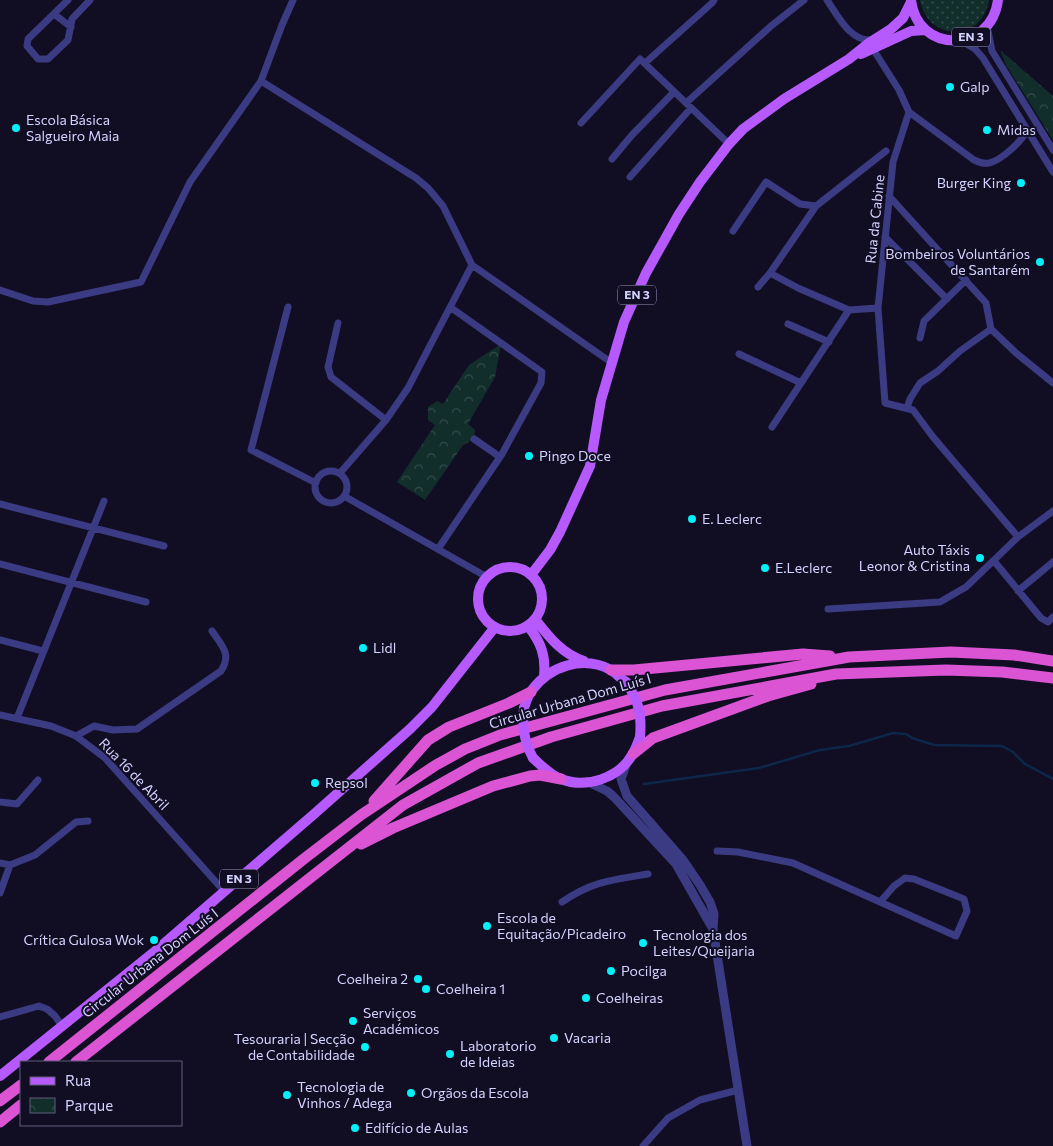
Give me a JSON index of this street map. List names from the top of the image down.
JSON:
{
  "streets": {
    "highway": ["Circular Urbana Dom Luís I"],
    "main road": ["EN 3"],
    "street": ["Rua da Cabine", "Rua 16 de Abril"]
  },
  "crossings": [
    ["EN 3", "Rua 16 de Abril"]
  ],
  "places": [
    "Galp",
    "Escola Básica Salgueiro Maia",
    "Midas",
    "Burger King",
    "Bombeiros Voluntários de Santarém",
    "Pingo Doce",
    "E. Leclerc",
    "Auto Táxis Leonor & Cristina",
    "E.Leclerc",
    "Lidl",
    "Repsol",
    "Escola de Equitação/Picadeiro",
    "Crítica Gulosa Wok",
    "Tecnologia dos Leites/Queijaria",
    "Pocilga",
    "Coelheira 2",
    "Coelheira 1",
    "Coelheiras",
    "Serviços Académicos",
    "Vacaria",
    "Tesouraria | Secção de Contabilidade",
    "Laboratorio de Ideias",
    "Orgãos da Escola",
    "Tecnologia de Vinhos / Adega",
    "Edifício de Aulas"
  ],
  "legend": ["Rua", "Parque"]
}
